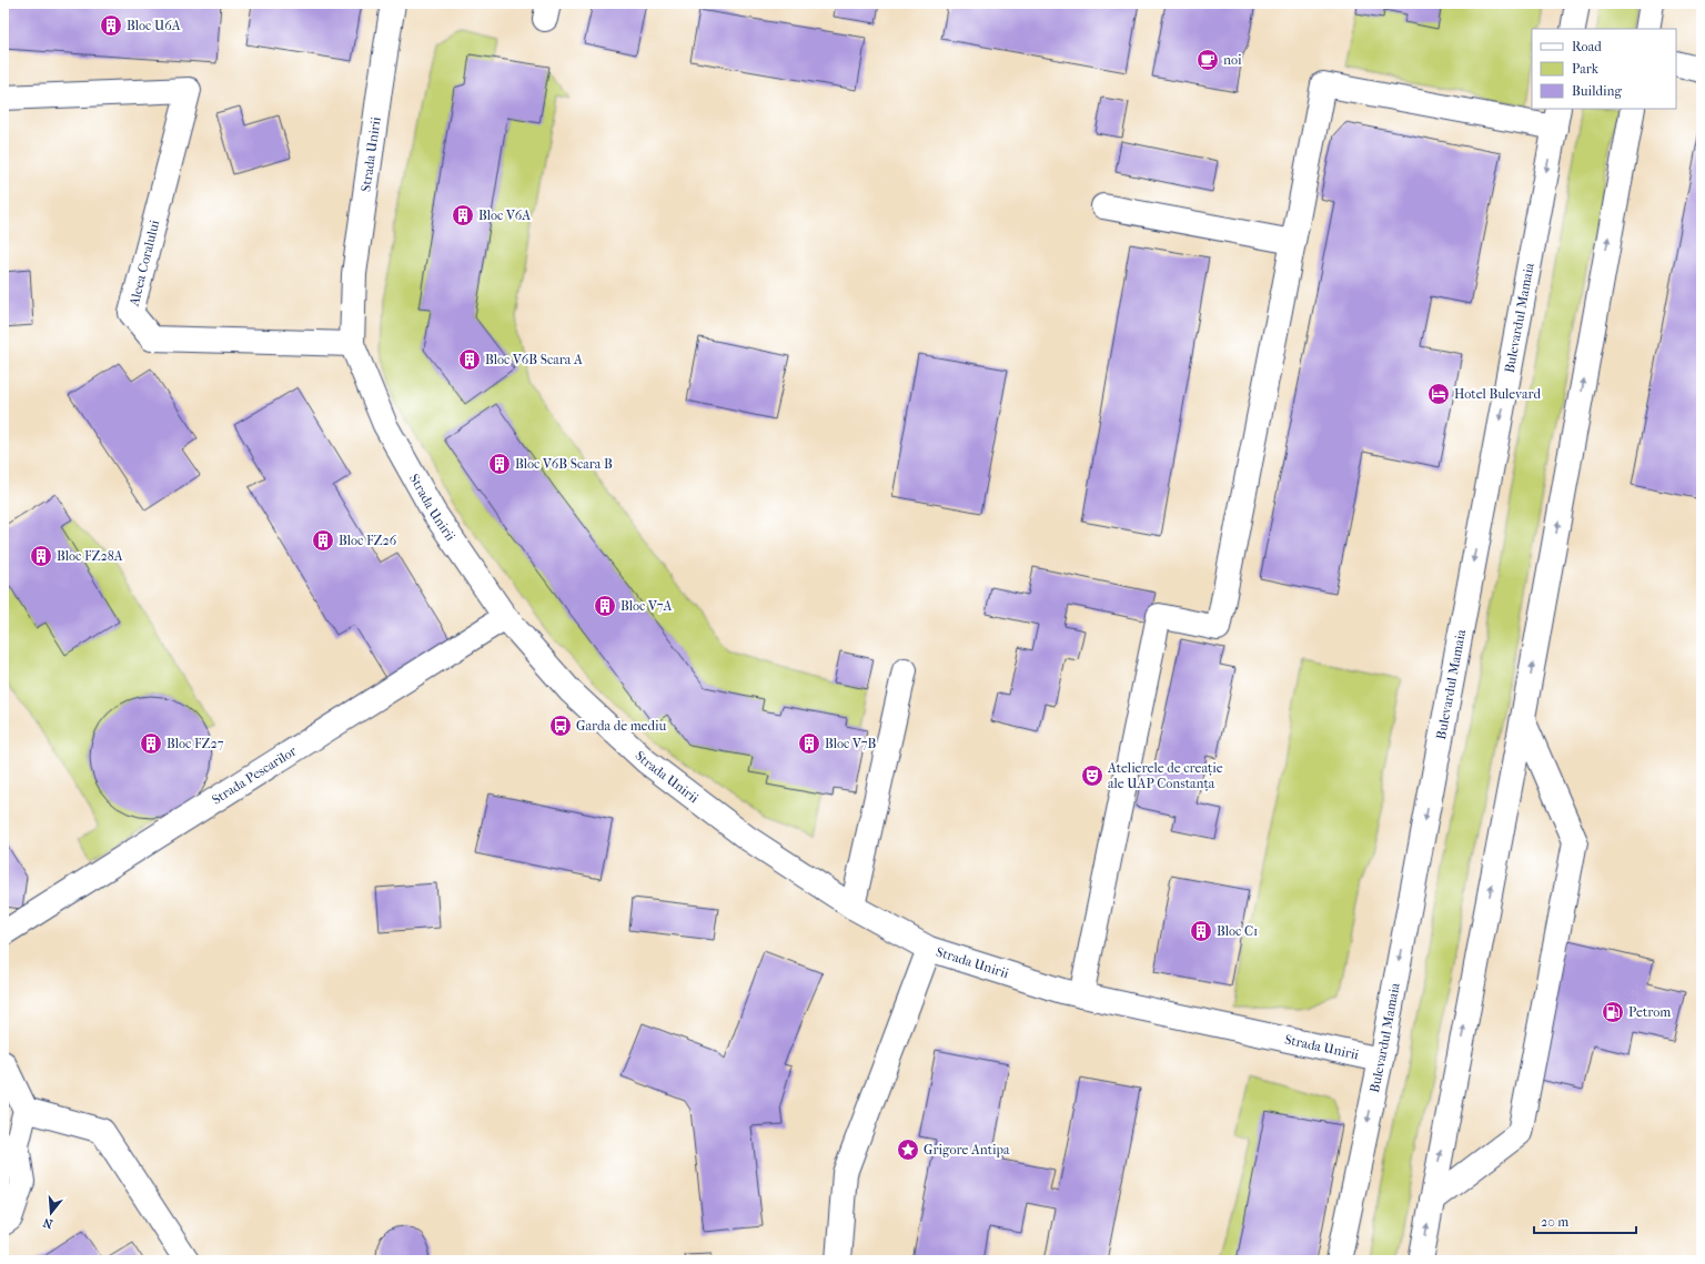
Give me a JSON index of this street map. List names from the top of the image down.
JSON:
{
  "streets": {
    "street": [
      "Strada Unirii",
      "Aleea Coralului",
      "Bulevardul Mamaia",
      "Strada Pescarilor"
    ]
  },
  "crossings": [
    ["Strada Unirii", "Aleea Coralului"],
    ["Strada Unirii", "Bulevardul Mamaia"],
    ["Strada Unirii", "Strada Pescarilor"]
  ],
  "places": {
    "building": [
      "Bloc U6A",
      "Bloc V6A",
      "Bloc V6B Scara A",
      "Bloc V6B Scara B",
      "Bloc FZ26",
      "Bloc FZ28A",
      "Bloc V7A",
      "Bloc FZ27",
      "Bloc V7B",
      "Bloc C1"
    ],
    "cafe": ["noi"],
    "hotel": ["Hotel Bulevard"],
    "bus stop": ["Garda de mediu"],
    "theatre": ["Atelierele de creație ale UAP Constanța"],
    "fuel station": ["Petrom"],
    "place": ["Grigore Antipa"]
  },
  "legend": ["Road", "Park", "Building"],
  "scale_bar": "20 m",
  "north": "bottom"
}
